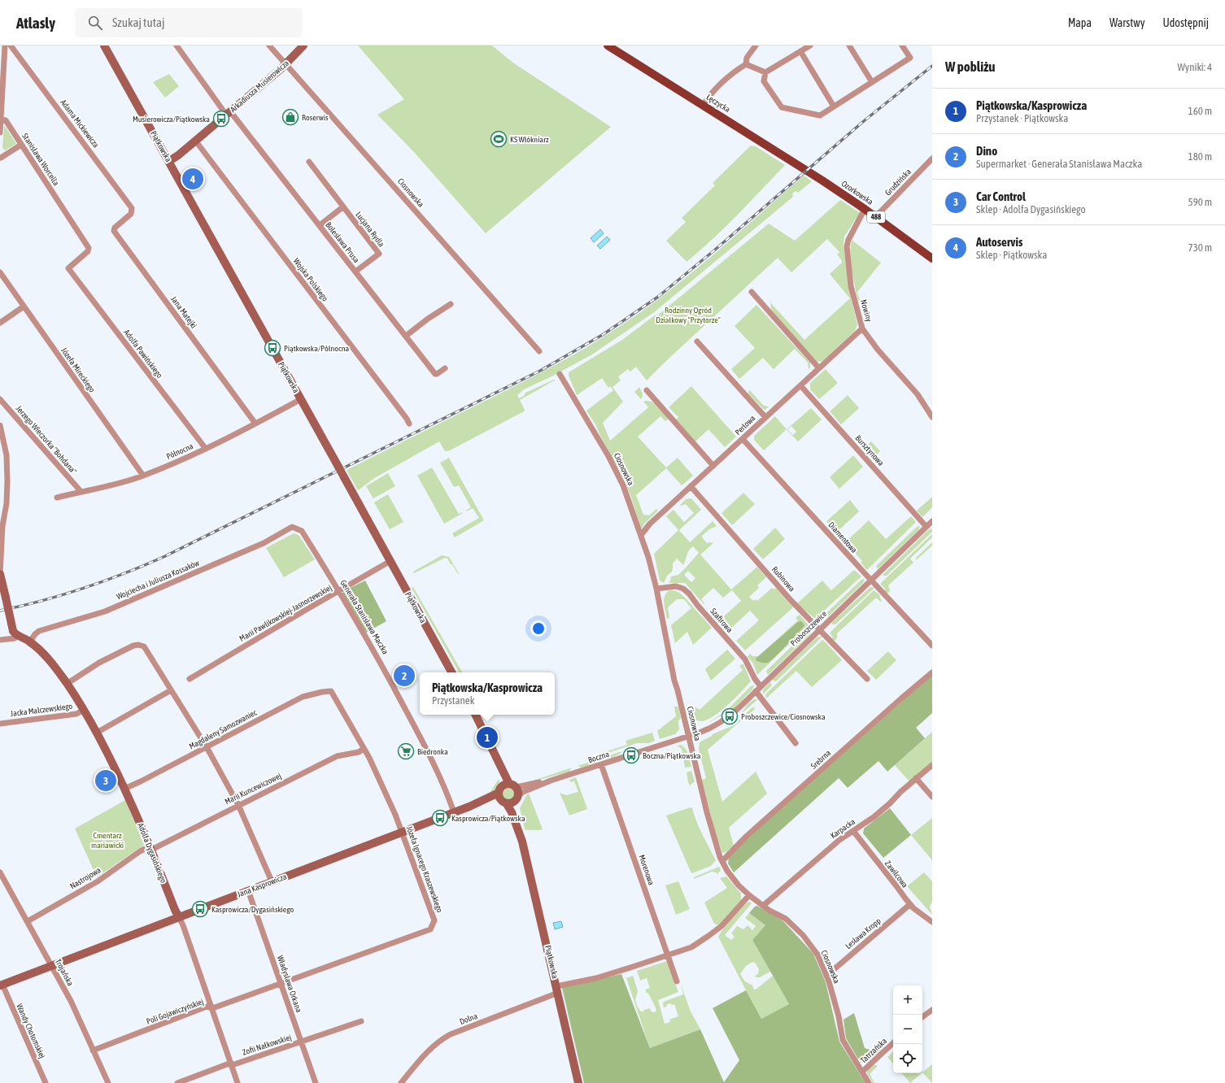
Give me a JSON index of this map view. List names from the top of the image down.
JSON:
{
  "streets": {
    "main road": [
      "Arkadiusza Musierowicza",
      "Łęczycka",
      "Piątkowska",
      "Ozorkowska",
      "488",
      "Adolfa Dygasińskiego",
      "Jana Kasprowicza"
    ],
    "street": [
      "Adama Mickiewicza",
      "Stanisława Worcella",
      "Grudzińska",
      "Ciosnowska",
      "Lucjana Rydla",
      "Bolesława Prusa",
      "Wojska Polskiego",
      "Nowiny",
      "Jana Matejki",
      "Adolfa Pawińskiego",
      "Józefa Mireckiego",
      "Perłowa",
      "Jerzego Wieczorka \"Bohdana\"",
      "Bursztynowa",
      "Północna",
      "Diamentowa",
      "Rubinowa",
      "Wojciecha i Juliusza Kossaków",
      "Marii Pawlikowskiej-Jasnorzewskiej",
      "Generała Stanisława Maczka",
      "Szafirowa",
      "Proboszczewice",
      "Jacka Malczewskiego",
      "Magdaleny Samozwaniec",
      "Boczna",
      "Srebrna",
      "Marii Kuncewiczowej",
      "Karpacka",
      "Józefa Ignacego Kraszewskiego",
      "Morenowa",
      "Zawilcowa",
      "Nastrojowa",
      "Lesława Kropp",
      "Trojańska",
      "Władysława Orkana",
      "Poli Gojawiczyńskiej",
      "Dolna",
      "Wandy Chotomskiej",
      "Zofii Nałkowskiej",
      "Tatrzańska"
    ]
  },
  "crossings": [
    ["Arkadiusza Musierowicza", "Piątkowska"],
    ["Arkadiusza Musierowicza", "Ciosnowska"],
    ["Arkadiusza Musierowicza", "Bolesława Prusa"],
    ["Łęczycka", "Ozorkowska"],
    ["Adama Mickiewicza", "Jana Matejki"],
    ["Piątkowska", "Północna"],
    ["Piątkowska", "Marii Pawlikowskiej-Jasnorzewskiej"],
    ["Piątkowska", "Boczna"],
    ["Piątkowska", "Jana Kasprowicza"],
    ["Piątkowska", "Dolna"],
    ["Stanisława Worcella", "Adolfa Pawińskiego"],
    ["Grudzińska", "Ozorkowska"],
    ["Ciosnowska", "Perłowa"],
    ["Ciosnowska", "Szafirowa"],
    ["Ciosnowska", "Proboszczewice"],
    ["Ciosnowska", "Boczna"],
    ["Ciosnowska", "Srebrna"],
    ["Ciosnowska", "Karpacka"],
    ["Ciosnowska", "Lesława Kropp"],
    ["Ciosnowska", "Dolna"],
    ["Ciosnowska", "Tatrzańska"],
    ["Ozorkowska", "Nowiny"],
    ["Lucjana Rydla", "Bolesława Prusa"],
    ["Nowiny", "Perłowa"],
    ["Jana Matejki", "Północna"],
    ["Adolfa Pawińskiego", "Północna"],
    ["Józefa Mireckiego", "Północna"],
    ["Perłowa", "Bursztynowa"],
    ["Perłowa", "Diamentowa"],
    ["Perłowa", "Rubinowa"],
    ["Jerzego Wieczorka \"Bohdana\"", "Północna"],
    ["Bursztynowa", "Proboszczewice"],
    ["Diamentowa", "Proboszczewice"],
    ["Rubinowa", "Proboszczewice"],
    ["Wojciecha i Juliusza Kossaków", "Generała Stanisława Maczka"],
    ["Wojciecha i Juliusza Kossaków", "Adolfa Dygasińskiego"],
    ["Marii Pawlikowskiej-Jasnorzewskiej", "Generała Stanisława Maczka"],
    ["Generała Stanisława Maczka", "Jana Kasprowicza"],
    ["Szafirowa", "Proboszczewice"],
    ["Proboszczewice", "Boczna"],
    ["Jacka Malczewskiego", "Adolfa Dygasińskiego"],
    ["Magdaleny Samozwaniec", "Adolfa Dygasińskiego"],
    ["Magdaleny Samozwaniec", "Józefa Ignacego Kraszewskiego"],
    ["Boczna", "Morenowa"],
    ["Marii Kuncewiczowej", "Adolfa Dygasińskiego"],
    ["Marii Kuncewiczowej", "Józefa Ignacego Kraszewskiego"],
    ["Marii Kuncewiczowej", "Nastrojowa"],
    ["Karpacka", "Zawilcowa"],
    ["Adolfa Dygasińskiego", "Nastrojowa"],
    ["Adolfa Dygasińskiego", "Jana Kasprowicza"],
    ["Adolfa Dygasińskiego", "Poli Gojawiczyńskiej"],
    ["Adolfa Dygasińskiego", "Zofii Nałkowskiej"],
    ["Józefa Ignacego Kraszewskiego", "Jana Kasprowicza"],
    ["Józefa Ignacego Kraszewskiego", "Władysława Orkana"],
    ["Józefa Ignacego Kraszewskiego", "Poli Gojawiczyńskiej"],
    ["Morenowa", "Dolna"],
    ["Zawilcowa", "Lesława Kropp"],
    ["Nastrojowa", "Trojańska"],
    ["Jana Kasprowicza", "Trojańska"],
    ["Jana Kasprowicza", "Władysława Orkana"],
    ["Jana Kasprowicza", "Wandy Chotomskiej"],
    ["Trojańska", "Poli Gojawiczyńskiej"],
    ["Władysława Orkana", "Poli Gojawiczyńskiej"],
    ["Władysława Orkana", "Zofii Nałkowskiej"]
  ],
  "parks": ["Rodzinny Ogród Działkowy \"Przytorze\"", "Cmentarz mariawicki"],
  "places": {
    "shop": ["Roserwis"],
    "bus stop": [
      "Musierowicza/Piątkowska",
      "Piątkowska/Północna",
      "Proboszczewice/Ciosnowska",
      "Boczna/Piątkowska",
      "Kasprowicza/Piątkowska",
      "Kasprowicza/Dygasińskiego"
    ],
    "sports": ["KS Włókniarz"],
    "supermarket": ["Biedronka"]
  },
  "page": {
    "header": "Atlasly",
    "search": "Szukaj tutaj",
    "nav": ["Mapa", "Warstwy", "Udostępnij"],
    "heading": ["W pobliżu", "Wyniki: 4"],
    "list": [
      {
        "mark": "1",
        "name": "Piątkowska/Kasprowicza",
        "note": "Przystanek · Piątkowska",
        "value": "160 m"
      },
      {
        "mark": "2",
        "name": "Dino",
        "note": "Supermarket · Generała Stanisława Maczka",
        "value": "180 m"
      },
      {
        "mark": "3",
        "name": "Car Control",
        "note": "Sklep · Adolfa Dygasińskiego",
        "value": "590 m"
      },
      {
        "mark": "4",
        "name": "Autoservis",
        "note": "Sklep · Piątkowska",
        "value": "730 m"
      }
    ],
    "pins": [
      "4",
      "2",
      "1",
      "3"
    ],
    "popup": ["Piątkowska/Kasprowicza", "Przystanek"],
    "map_buttons": ["+", "−"]
  }
}
